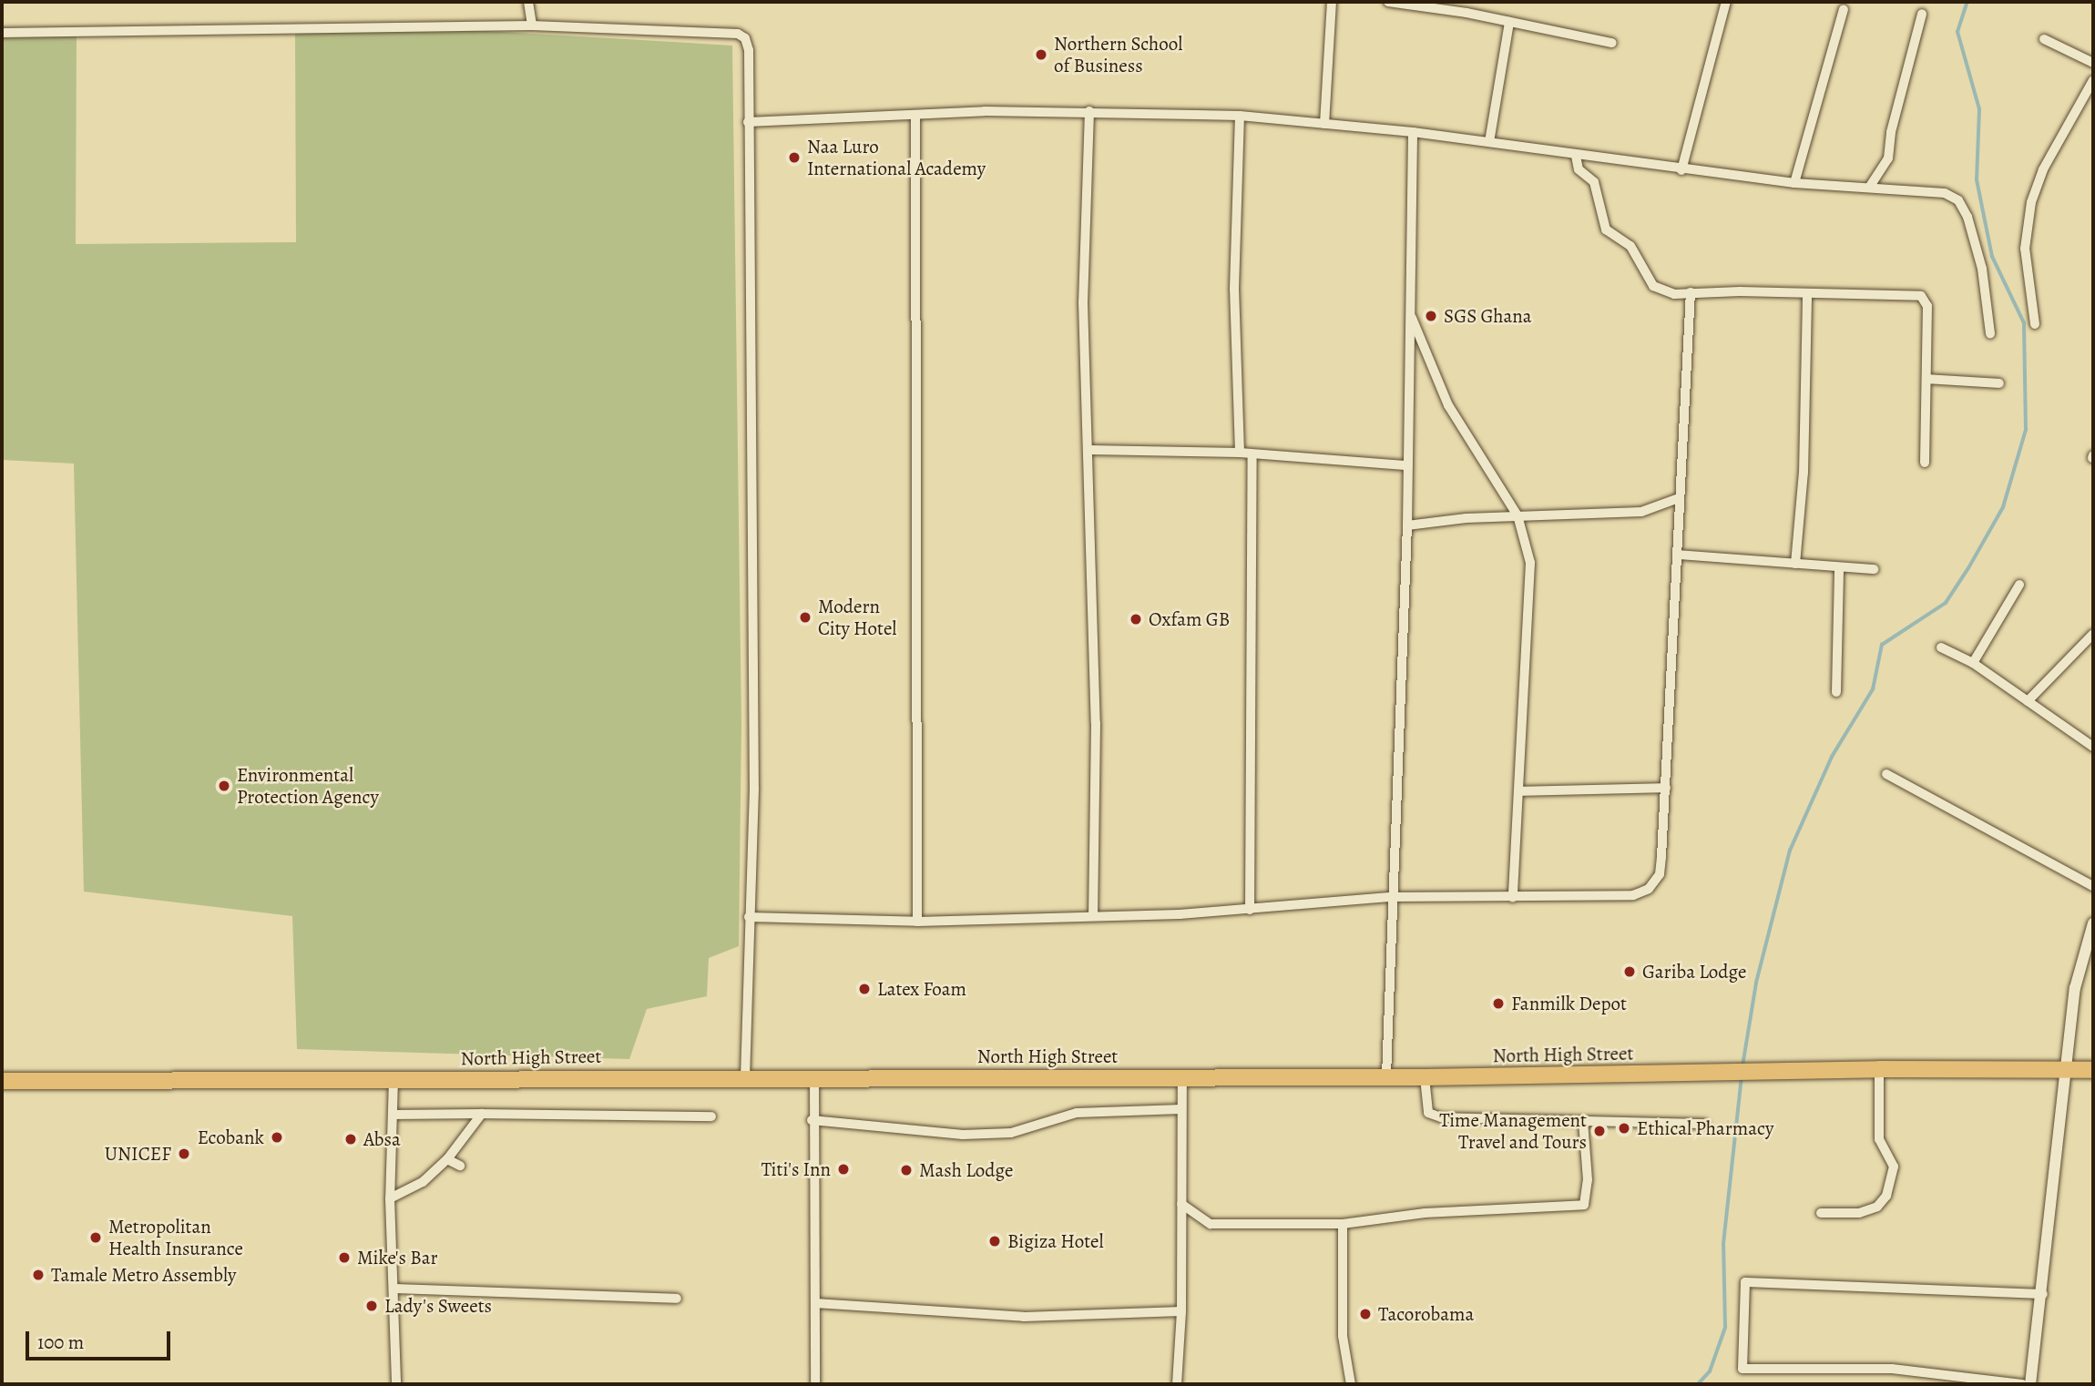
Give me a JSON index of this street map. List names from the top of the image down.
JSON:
{
  "streets": {
    "highway": ["North High Street"]
  },
  "places": [
    "Northern School of Business",
    "Naa Luro International Academy",
    "SGS Ghana",
    "Modern City Hotel",
    "Oxfam GB",
    "Environmental Protection Agency",
    "Gariba Lodge",
    "Latex Foam",
    "Fanmilk Depot",
    "Ethical Pharmacy",
    "Time Management Travel and Tours",
    "Ecobank",
    "Absa",
    "UNICEF",
    "Titi's Inn",
    "Mash Lodge",
    "Metropolitan Health Insurance",
    "Bigiza Hotel",
    "Mike's Bar",
    "Tamale Metro Assembly",
    "Lady's Sweets",
    "Tacorobama"
  ],
  "scale_bar": "100 m"
}
